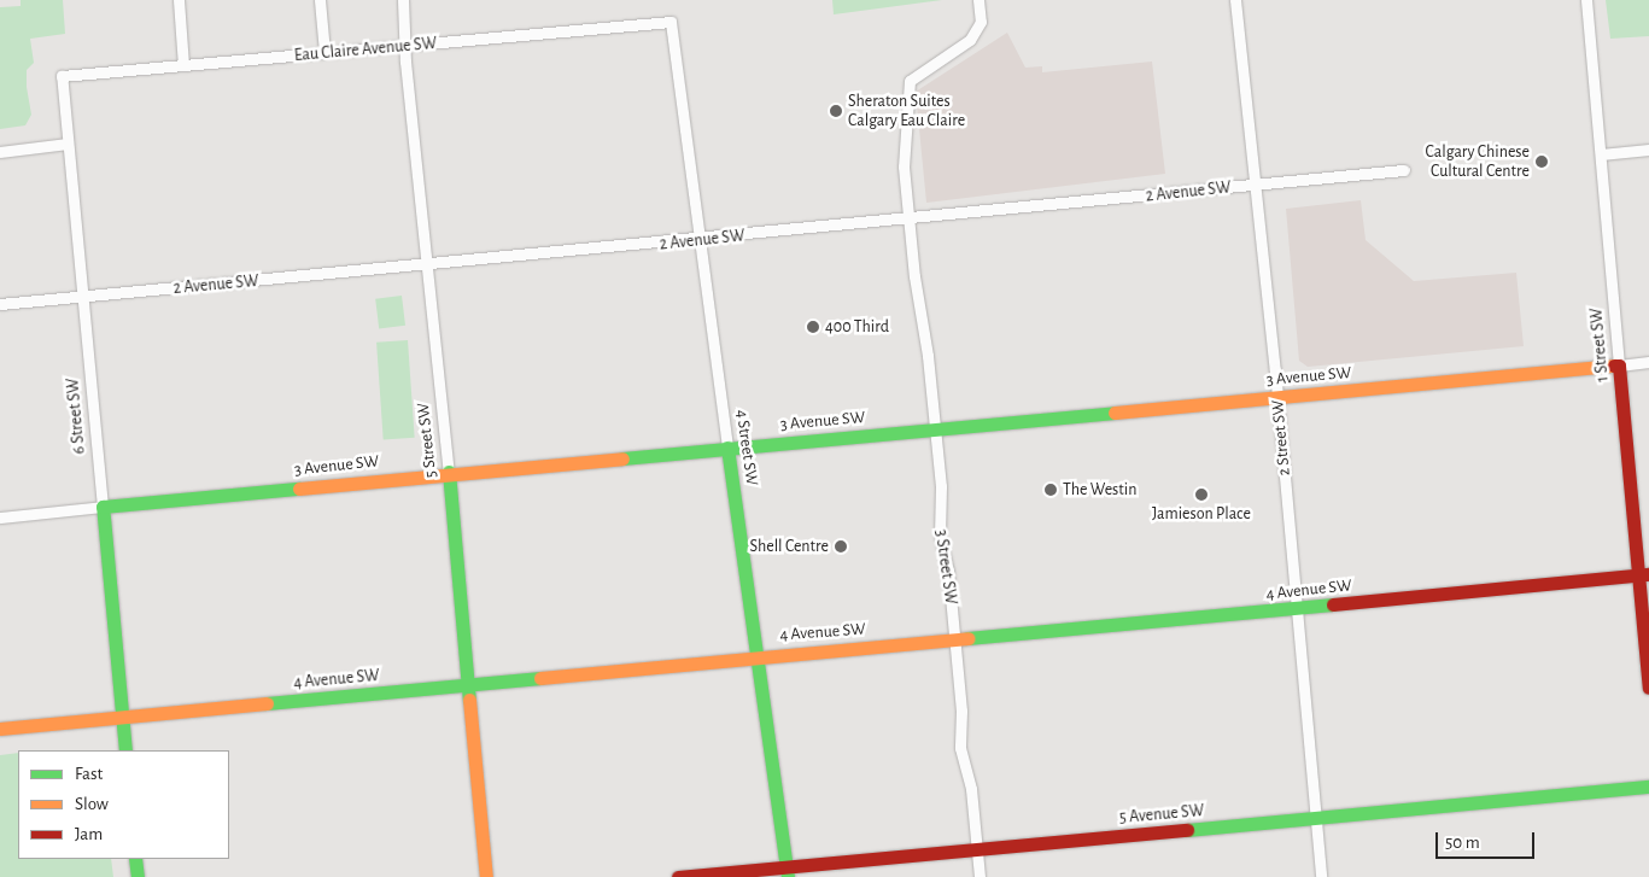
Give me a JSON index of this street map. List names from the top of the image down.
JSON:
{
  "streets": {
    "main road": [
      "1 Street SW",
      "3 Avenue SW",
      "6 Street SW",
      "5 Street SW",
      "4 Street SW",
      "4 Avenue SW",
      "5 Avenue SW"
    ],
    "street": [
      "Eau Claire Avenue SW",
      "2 Avenue SW",
      "2 Street SW",
      "3 Street SW"
    ]
  },
  "crossings": [
    ["Eau Claire Avenue SW", "6 Street SW"],
    ["Eau Claire Avenue SW", "5 Street SW"],
    ["Eau Claire Avenue SW", "4 Street SW"],
    ["2 Avenue SW", "6 Street SW"],
    ["2 Avenue SW", "2 Street SW"],
    ["2 Avenue SW", "5 Street SW"],
    ["2 Avenue SW", "4 Street SW"],
    ["2 Avenue SW", "3 Street SW"],
    ["1 Street SW", "3 Avenue SW"],
    ["1 Street SW", "4 Avenue SW"],
    ["3 Avenue SW", "6 Street SW"],
    ["3 Avenue SW", "2 Street SW"],
    ["3 Avenue SW", "5 Street SW"],
    ["3 Avenue SW", "4 Street SW"],
    ["3 Avenue SW", "3 Street SW"],
    ["6 Street SW", "4 Avenue SW"],
    ["2 Street SW", "4 Avenue SW"],
    ["2 Street SW", "5 Avenue SW"],
    ["5 Street SW", "4 Avenue SW"],
    ["4 Street SW", "4 Avenue SW"],
    ["4 Street SW", "5 Avenue SW"],
    ["3 Street SW", "4 Avenue SW"],
    ["3 Street SW", "5 Avenue SW"]
  ],
  "places": [
    "Sheraton Suites Calgary Eau Claire",
    "Calgary Chinese Cultural Centre",
    "400 Third",
    "The Westin",
    "Jamieson Place",
    "Shell Centre"
  ],
  "legend": ["Fast", "Slow", "Jam"],
  "scale_bar": "50 m"
}
